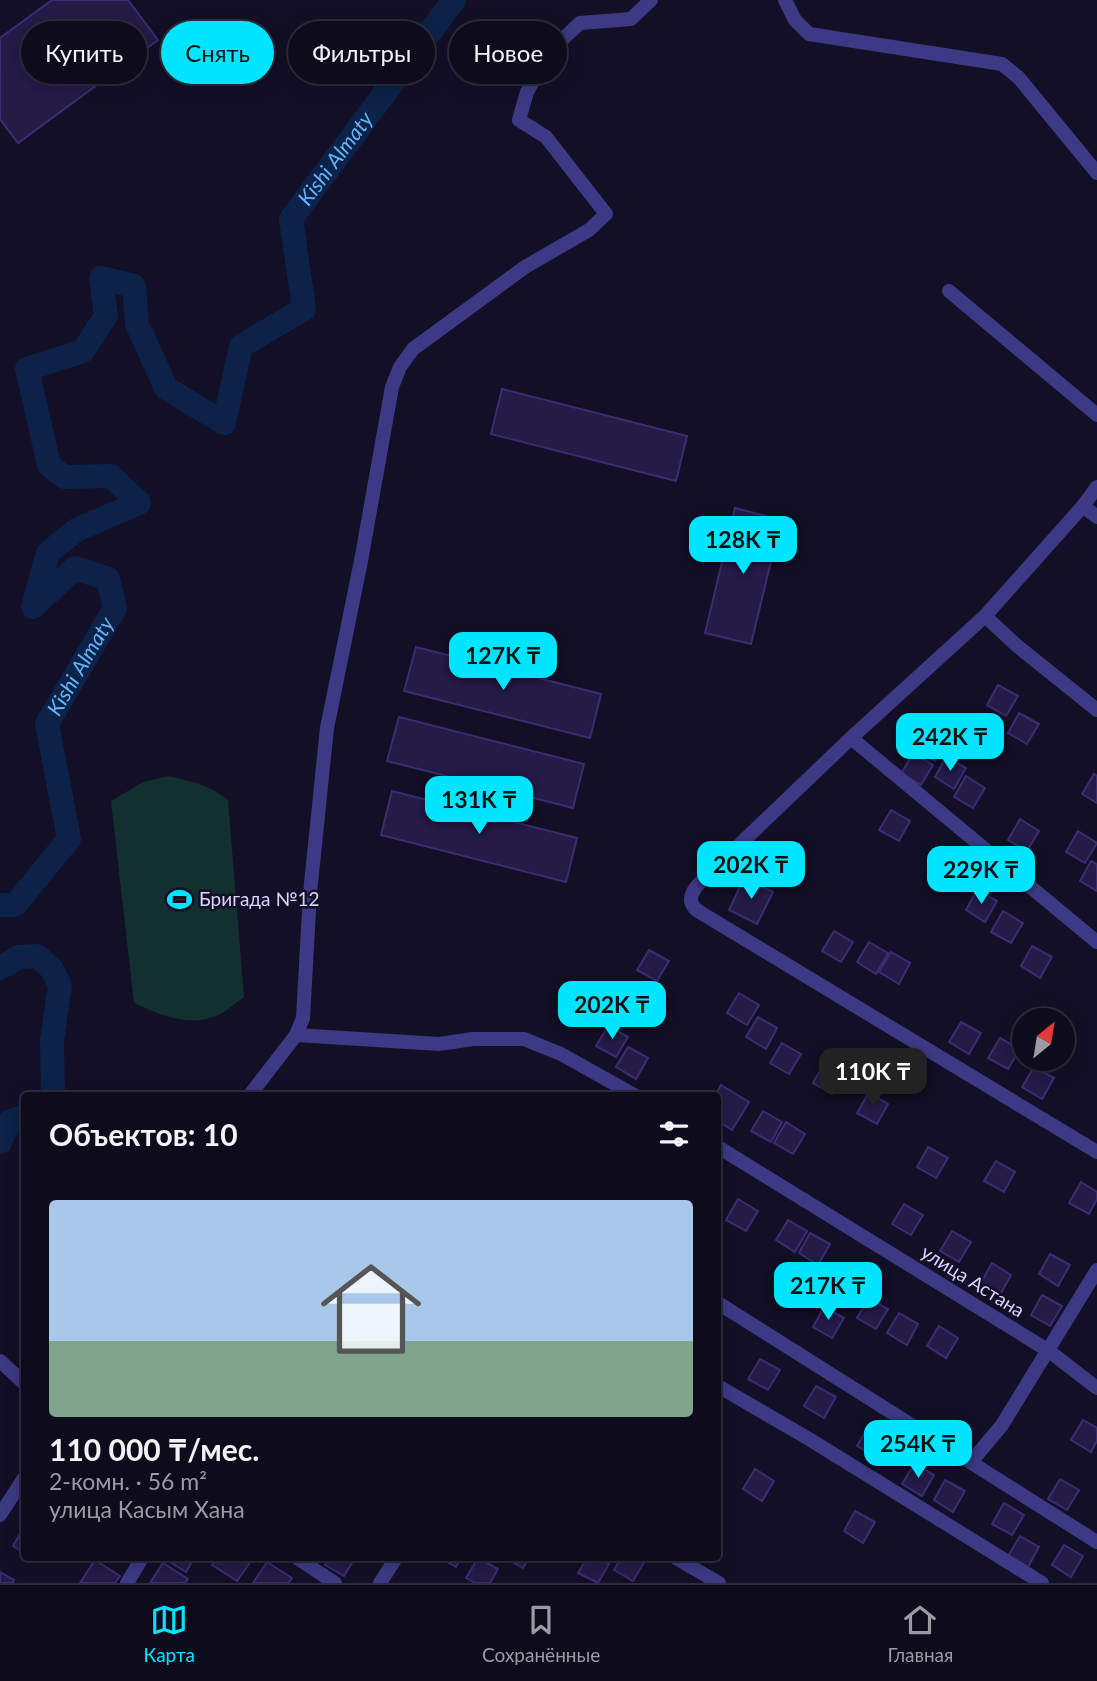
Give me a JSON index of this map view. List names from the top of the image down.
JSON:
{
  "streets": {
    "street": ["улица Астана"]
  },
  "water": ["Kіshі Almaty"],
  "places": {
    "sports": ["Бригада №12"]
  },
  "north": "top right",
  "page": {
    "chip": [
      "Купить",
      "Снять",
      "Фильтры",
      "Новое"
    ],
    "price": [
      "128K ₸",
      "127K ₸",
      "242K ₸",
      "131K ₸",
      "202K ₸",
      "229K ₸",
      "202K ₸",
      "110K ₸",
      "217K ₸",
      "254K ₸"
    ],
    "heading": "Объектов: 10",
    "list": [
      {
        "name": "110 000 ₸/мес.",
        "note": "2-комн. · 56 m² · улица Касым Хана"
      }
    ],
    "tabs": ["Карта", "Сохранённые", "Главная"]
  }
}
